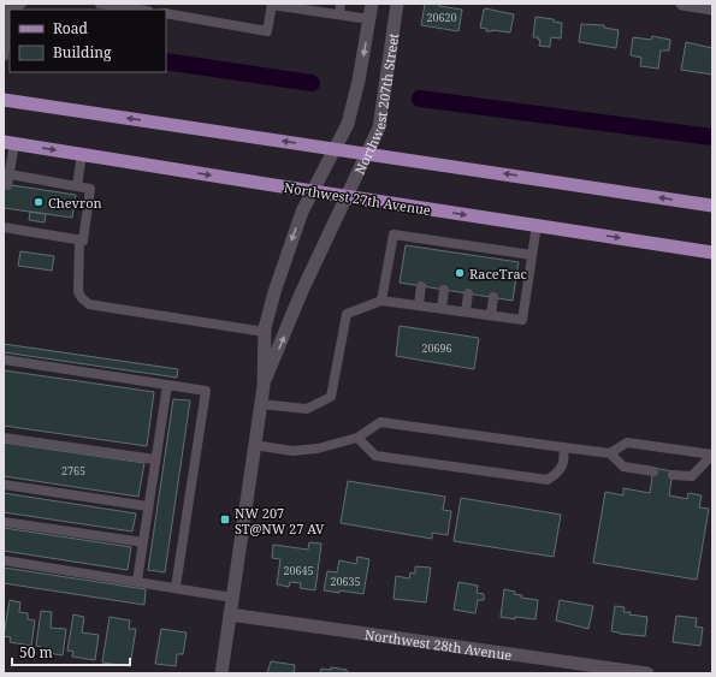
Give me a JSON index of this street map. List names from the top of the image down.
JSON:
{
  "streets": {
    "main road": ["Northwest 27th Avenue"],
    "street": ["Northwest 207th Street", "Northwest 28th Avenue"]
  },
  "crossings": [
    ["Northwest 207th Street", "Northwest 27th Avenue"],
    ["Northwest 207th Street", "Northwest 28th Avenue"]
  ],
  "places": {
    "other": ["Chevron", "RaceTrac"],
    "transit": ["NW 207 ST@NW 27 AV"]
  },
  "house_numbers": [
    "20620",
    "20696",
    "2765",
    "20645",
    "20635"
  ],
  "legend": ["Road", "Building"],
  "scale_bar": "50 m"
}
